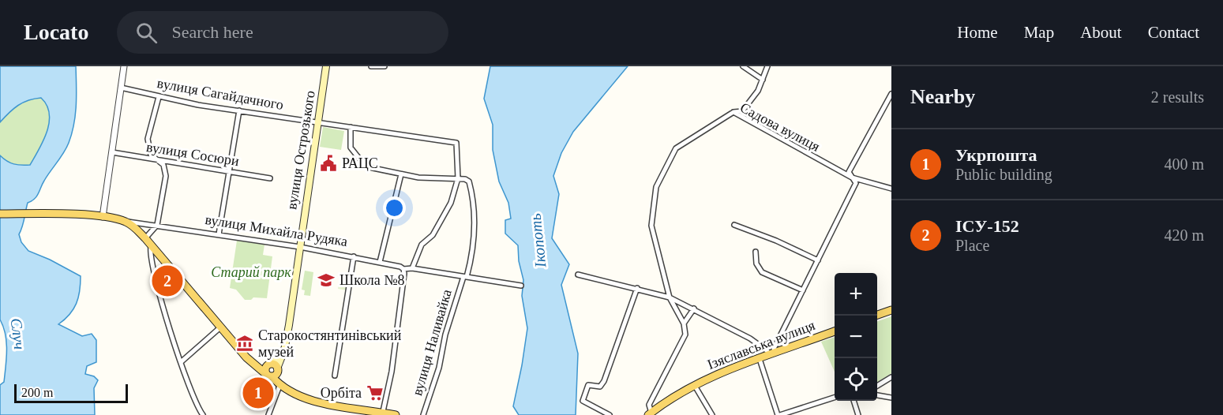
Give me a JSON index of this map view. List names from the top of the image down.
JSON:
{
  "streets": {
    "main road": ["вулиця Острозького", "вулиця Михайла Рудяка", "Ізяславська вулиця"],
    "street": [
      "вулиця Сагайдачного",
      "Садова вулиця",
      "вулиця Сосюри",
      "вулиця Наливайка"
    ]
  },
  "crossings": [
    ["вулиця Сагайдачного", "вулиця Острозького"],
    ["вулиця Сагайдачного", "вулиця Наливайка"],
    ["вулиця Острозького", "вулиця Михайла Рудяка"],
    ["вулиця Михайла Рудяка", "вулиця Наливайка"]
  ],
  "water": ["Ікопоть", "Случ"],
  "parks": ["Старий парк"],
  "places": {
    "public building": ["РАЦС"],
    "school or university": ["Школа №8"],
    "museum": ["Старокостянтинівський музей"],
    "supermarket": ["Орбіта"]
  },
  "scale_bar": "200 m",
  "page": {
    "header": "Locato",
    "search": "Search here",
    "nav": [
      "Home",
      "Map",
      "About",
      "Contact"
    ],
    "heading": ["Nearby", "2 results"],
    "list": [
      {
        "mark": "1",
        "name": "Укрпошта",
        "note": "Public building",
        "value": "400 m"
      },
      {
        "mark": "2",
        "name": "ІСУ-152",
        "note": "Place",
        "value": "420 m"
      }
    ],
    "pins": ["2", "1"],
    "map_buttons": ["+", "−"],
    "scale": "200 m"
  }
}
